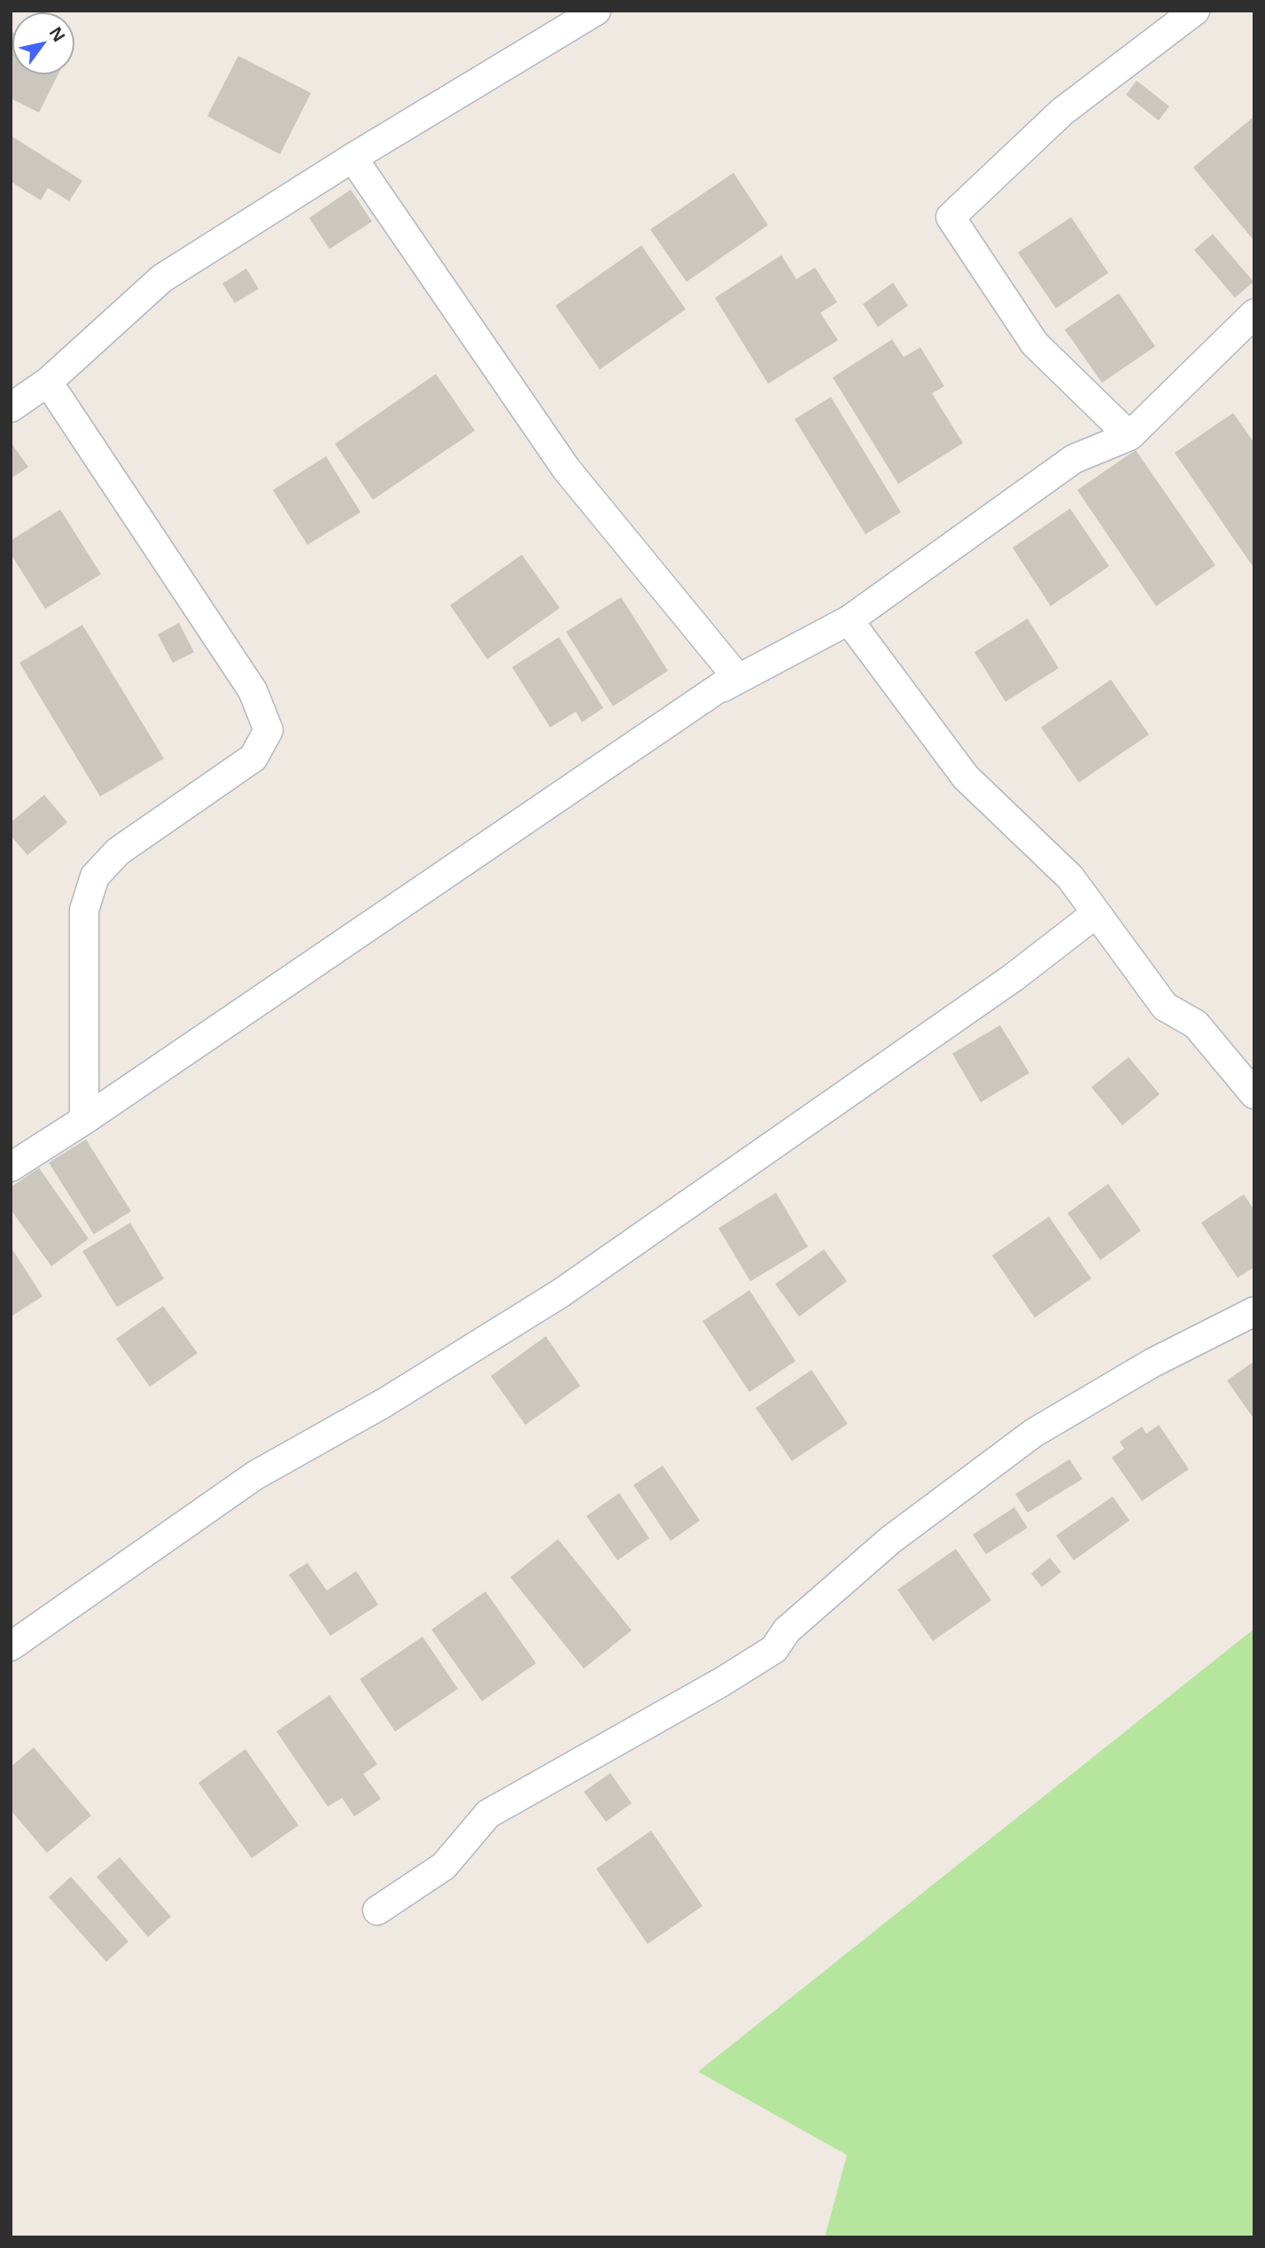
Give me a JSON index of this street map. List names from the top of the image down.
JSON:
{
  "north": "top right"
}
